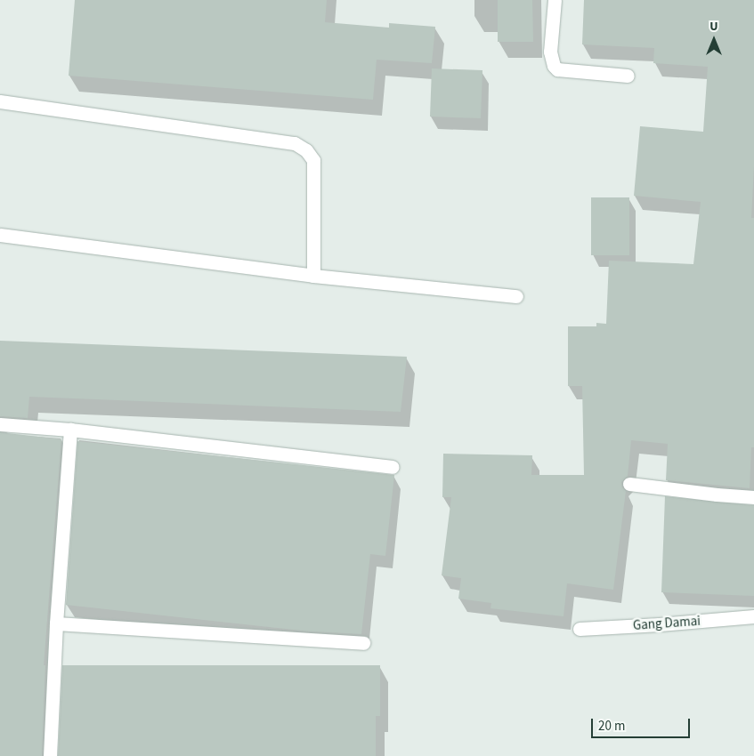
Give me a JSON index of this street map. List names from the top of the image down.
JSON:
{
  "streets": {
    "street": ["Gang Damai"]
  },
  "scale_bar": "20 m",
  "north": "top"
}
